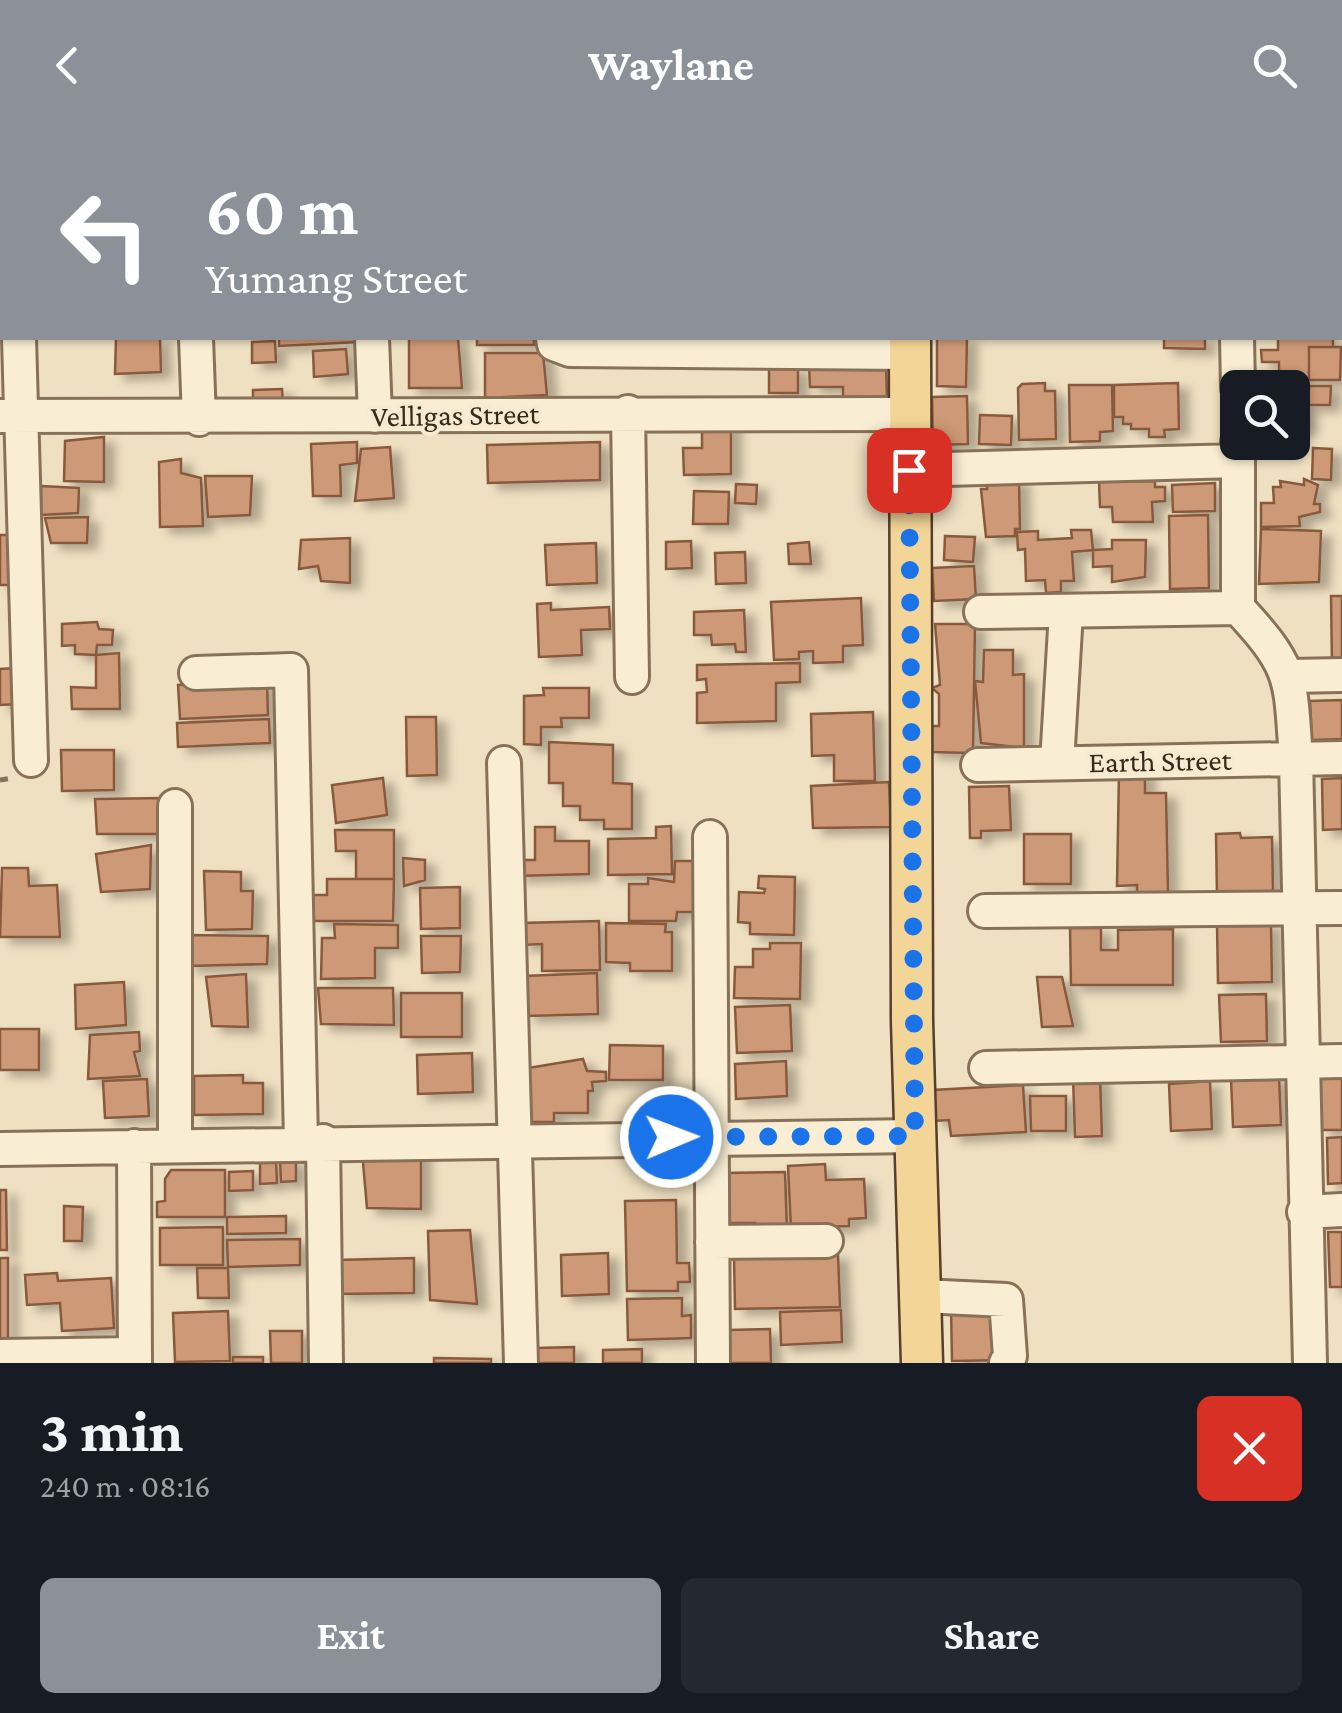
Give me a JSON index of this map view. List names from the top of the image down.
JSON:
{
  "streets": {
    "street": ["Velligas Street", "Earth Street"]
  },
  "page": {
    "header": "Waylane",
    "turn": ["60 m", "Yumang Street"],
    "heading": ["3 min", "240 m · 08:16"],
    "buttons": ["Exit", "Share"]
  }
}
